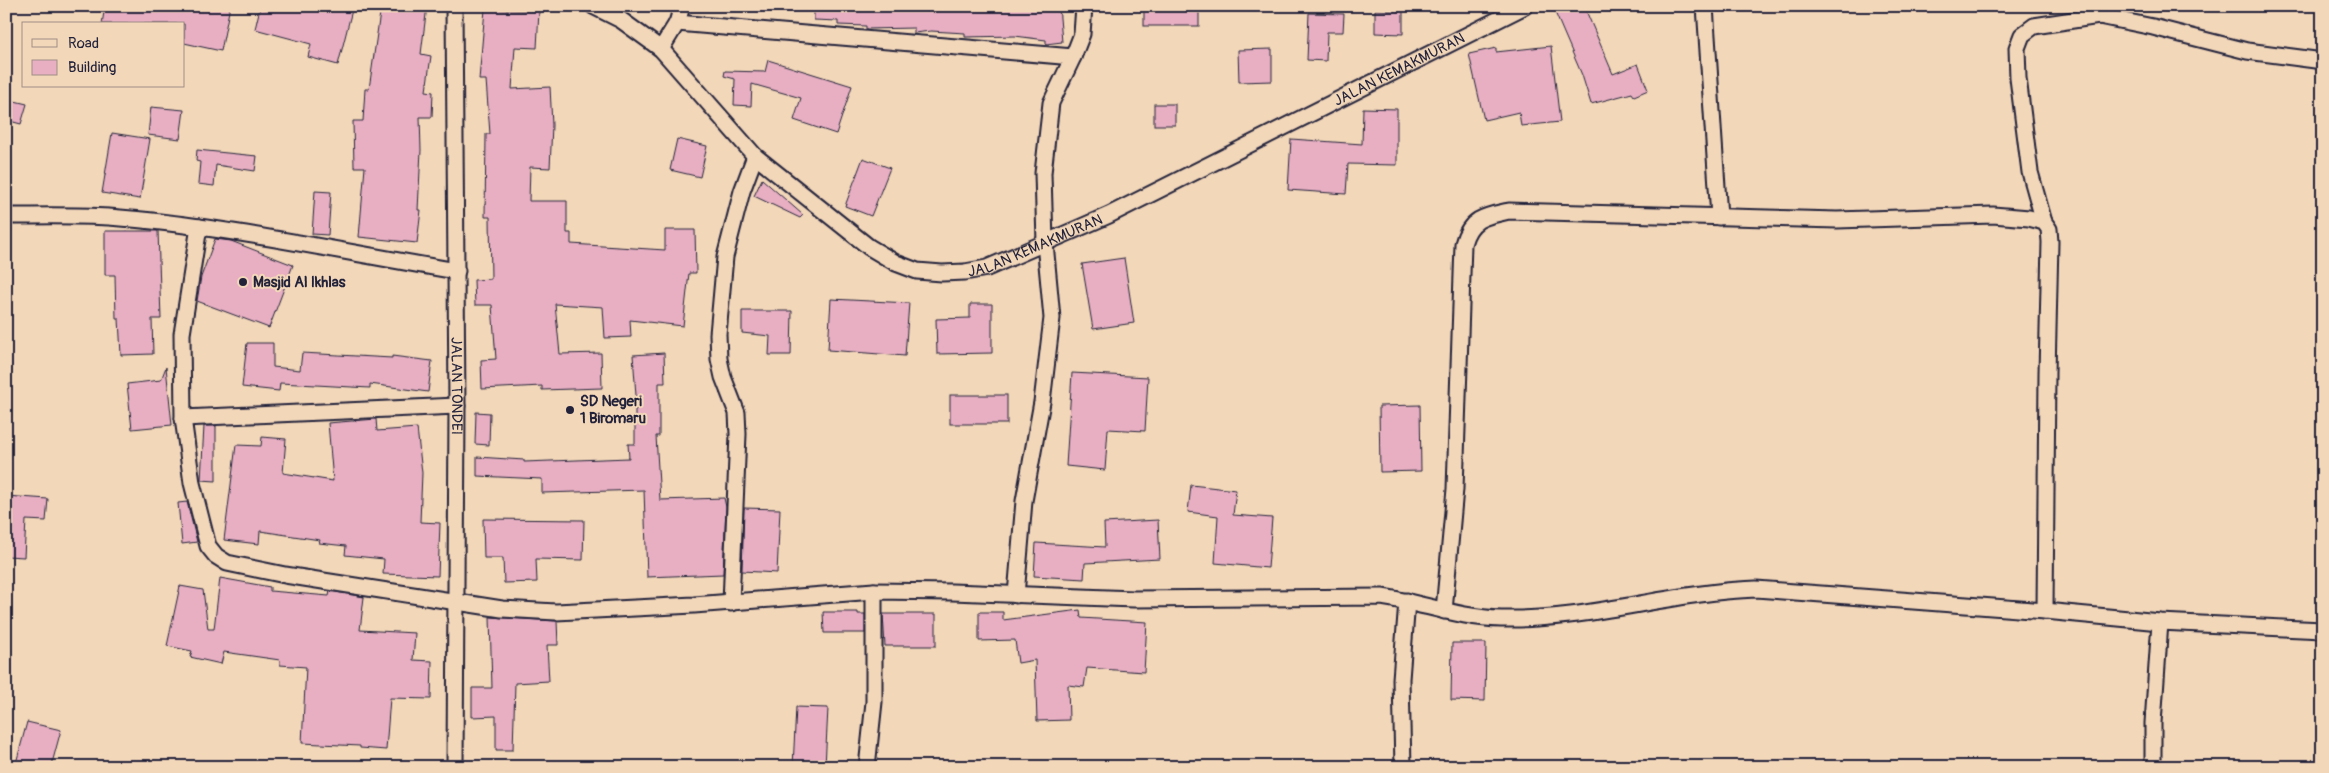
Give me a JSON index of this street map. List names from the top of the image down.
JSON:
{
  "streets": {
    "street": ["JALAN KEMAKMURAN", "JALAN TONDEI"]
  },
  "places": ["Masjid Al Ikhlas", "SD Negeri 1 Biromaru"],
  "legend": ["Road", "Building"]
}
